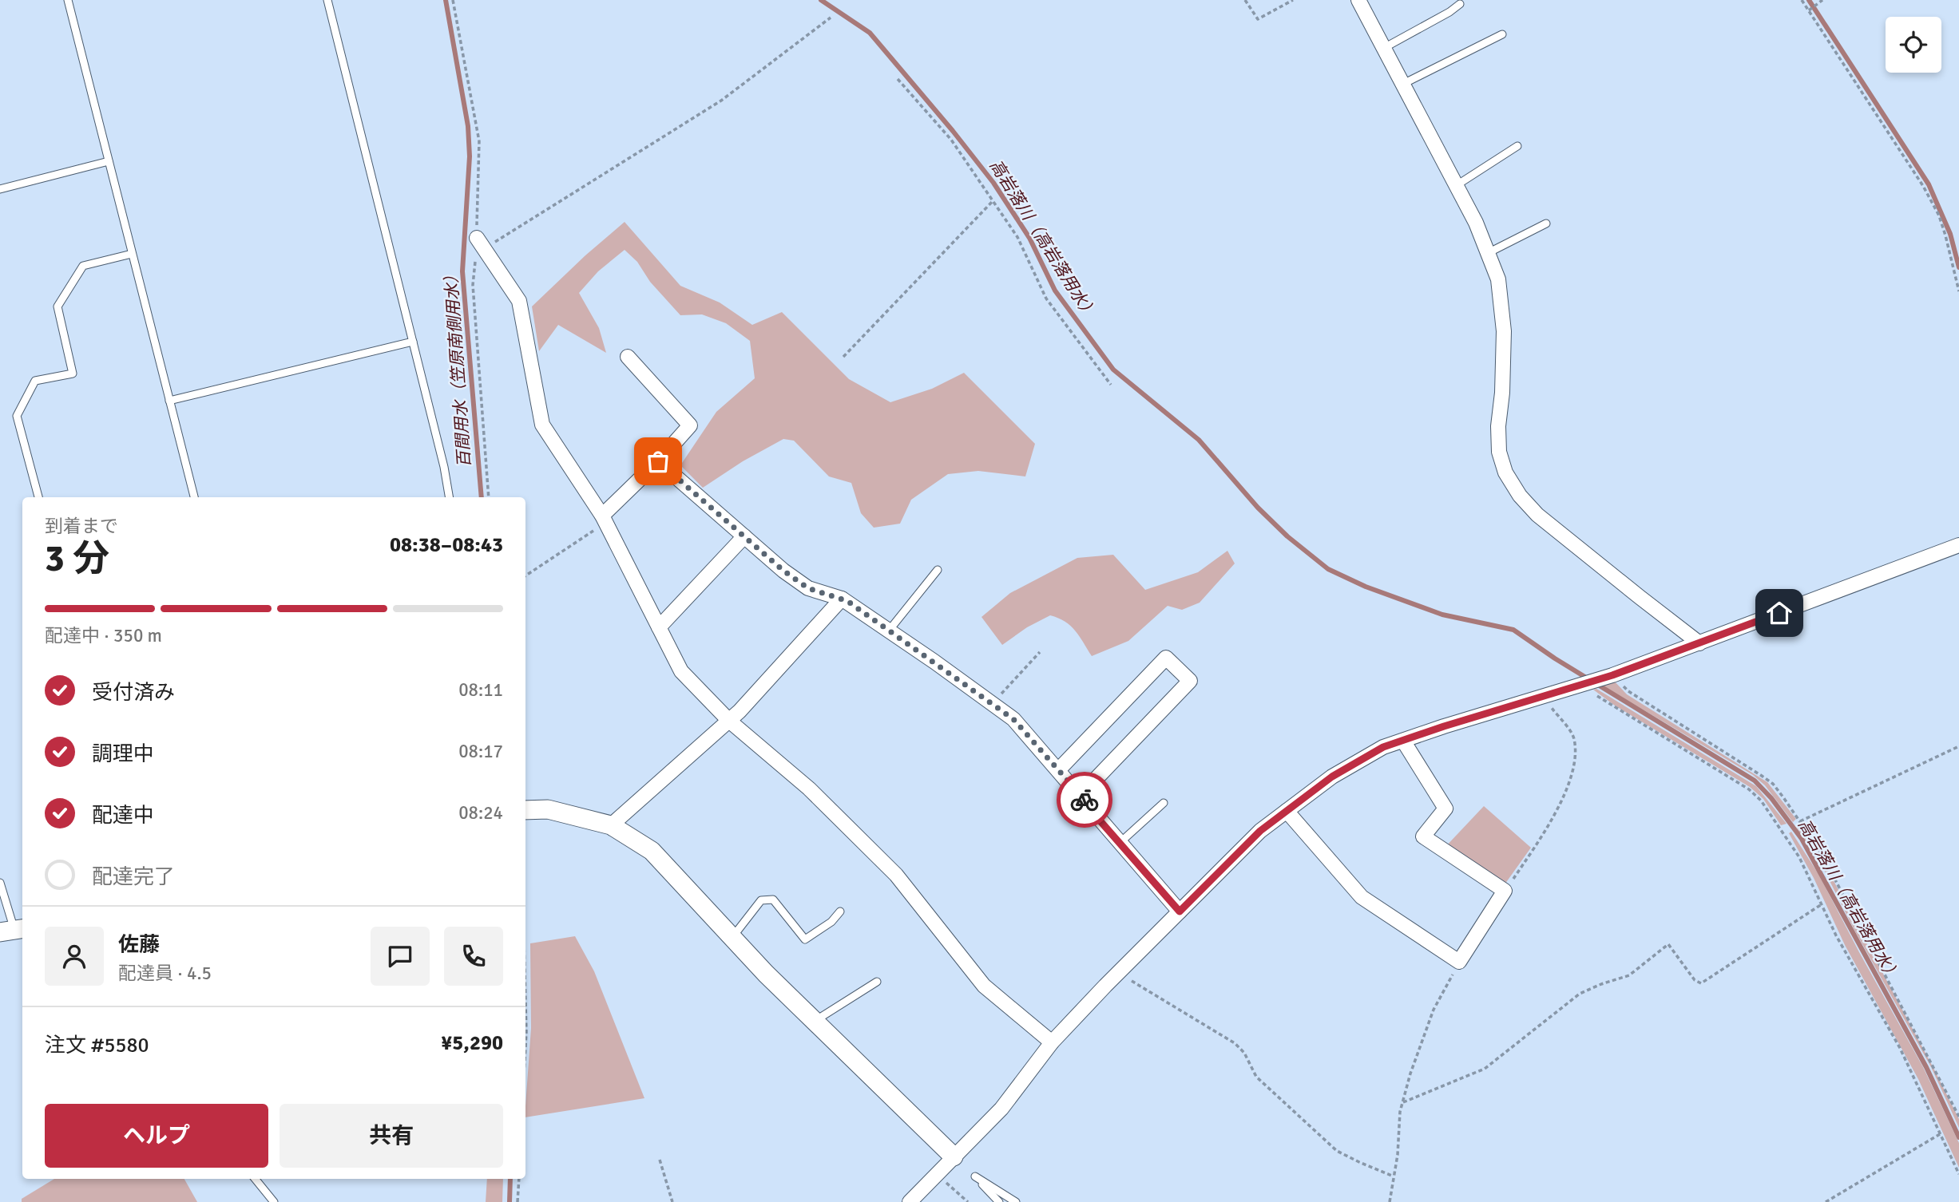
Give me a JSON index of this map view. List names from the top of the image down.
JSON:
{
  "water": ["高岩落川（高岩落用水）", "百間用水（笠原南側用水）"],
  "page": {
    "heading": ["3 分", "到着まで", "08:38–08:43"],
    "panel": [
      "佐藤",
      "配達員 · 4.5",
      "注文 #5580",
      "¥5,290"
    ],
    "bar": "配達中 · 350 m",
    "list": [
      ["受付済み", "08:11"],
      ["調理中", "08:17"],
      ["配達中", "08:24"],
      "配達完了"
    ],
    "buttons": ["ヘルプ", "共有"]
  }
}
